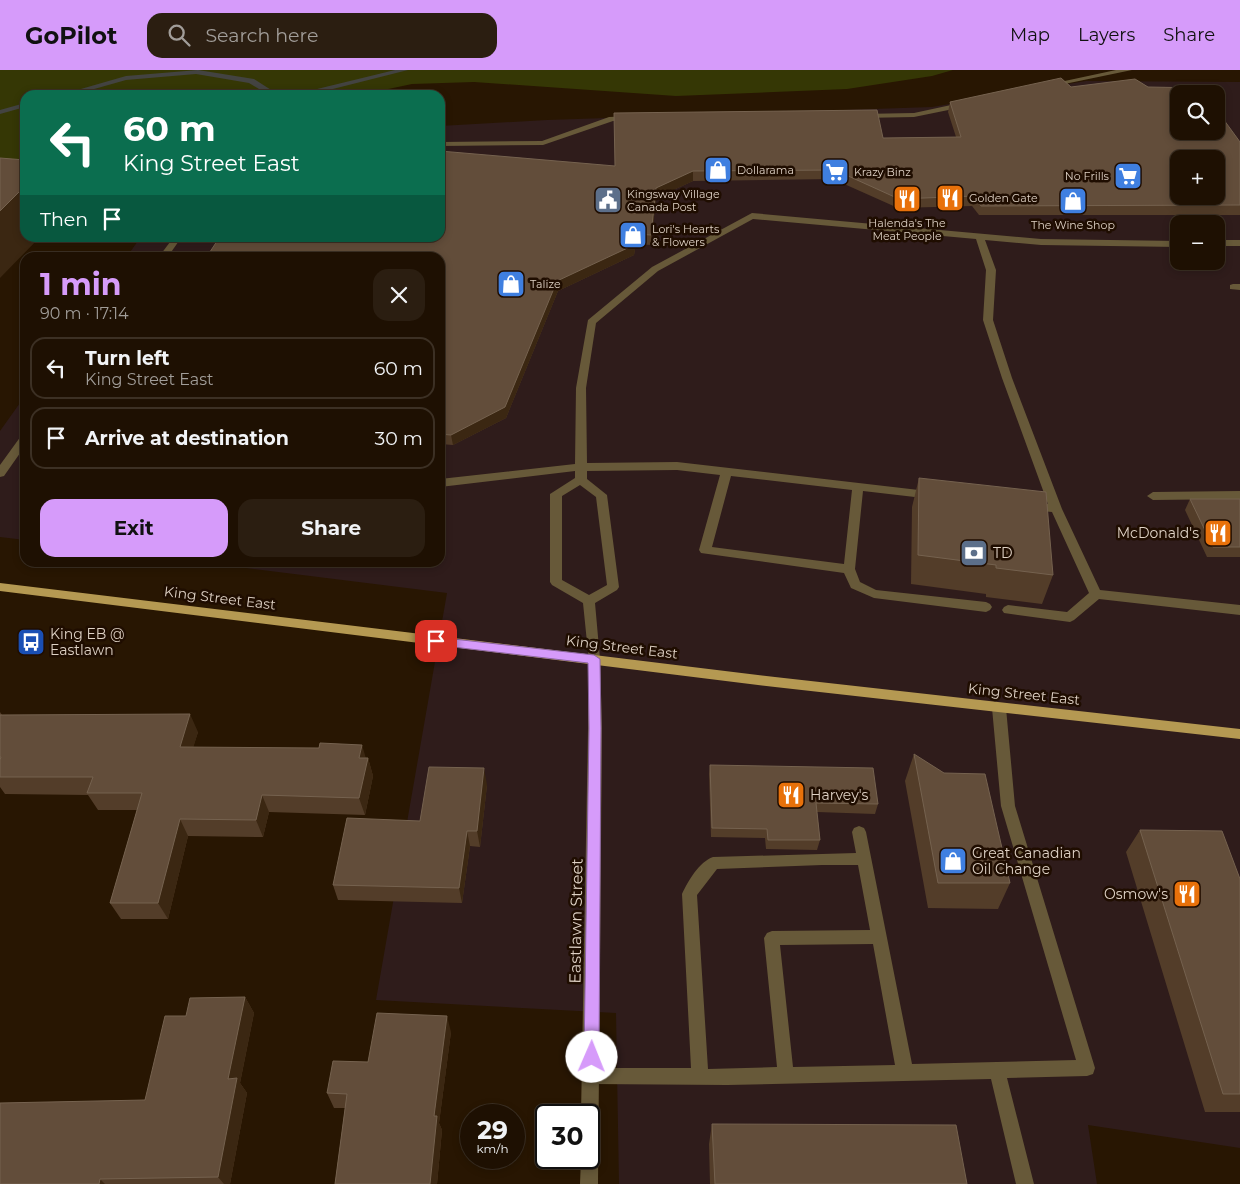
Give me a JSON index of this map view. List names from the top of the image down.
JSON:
{
  "streets": {
    "main road": ["King Street East"],
    "street": ["Eastlawn Street"]
  },
  "crossings": [
    ["King Street East", "Eastlawn Street"]
  ],
  "places": {
    "shop": [
      "Dollarama",
      "The Wine Shop",
      "Lori's Hearts & Flowers",
      "Talize",
      "Great Canadian Oil Change"
    ],
    "supermarket": ["Krazy Binz", "No Frills"],
    "restaurant": [
      "Golden Gate",
      "Halenda's The Meat People",
      "McDonald's",
      "Harvey's",
      "Osmow's"
    ],
    "public building": ["Kingsway Village Canada Post"],
    "bank": ["TD"],
    "bus stop": ["King EB @ Eastlawn"]
  },
  "page": {
    "header": "GoPilot",
    "search": "Search here",
    "nav": ["Map", "Layers", "Share"],
    "map_buttons": ["+", "−"],
    "turn": ["60 m", "King Street East"],
    "then": "Then",
    "heading": ["1 min", "90 m · 17:14"],
    "list": [
      {
        "name": "Turn left",
        "note": "King Street East",
        "value": "60 m"
      },
      {
        "name": "Arrive at destination",
        "value": "30 m"
      }
    ],
    "buttons": ["Exit", "Share"],
    "speed": "29 km/h",
    "limit": "30"
  }
}
